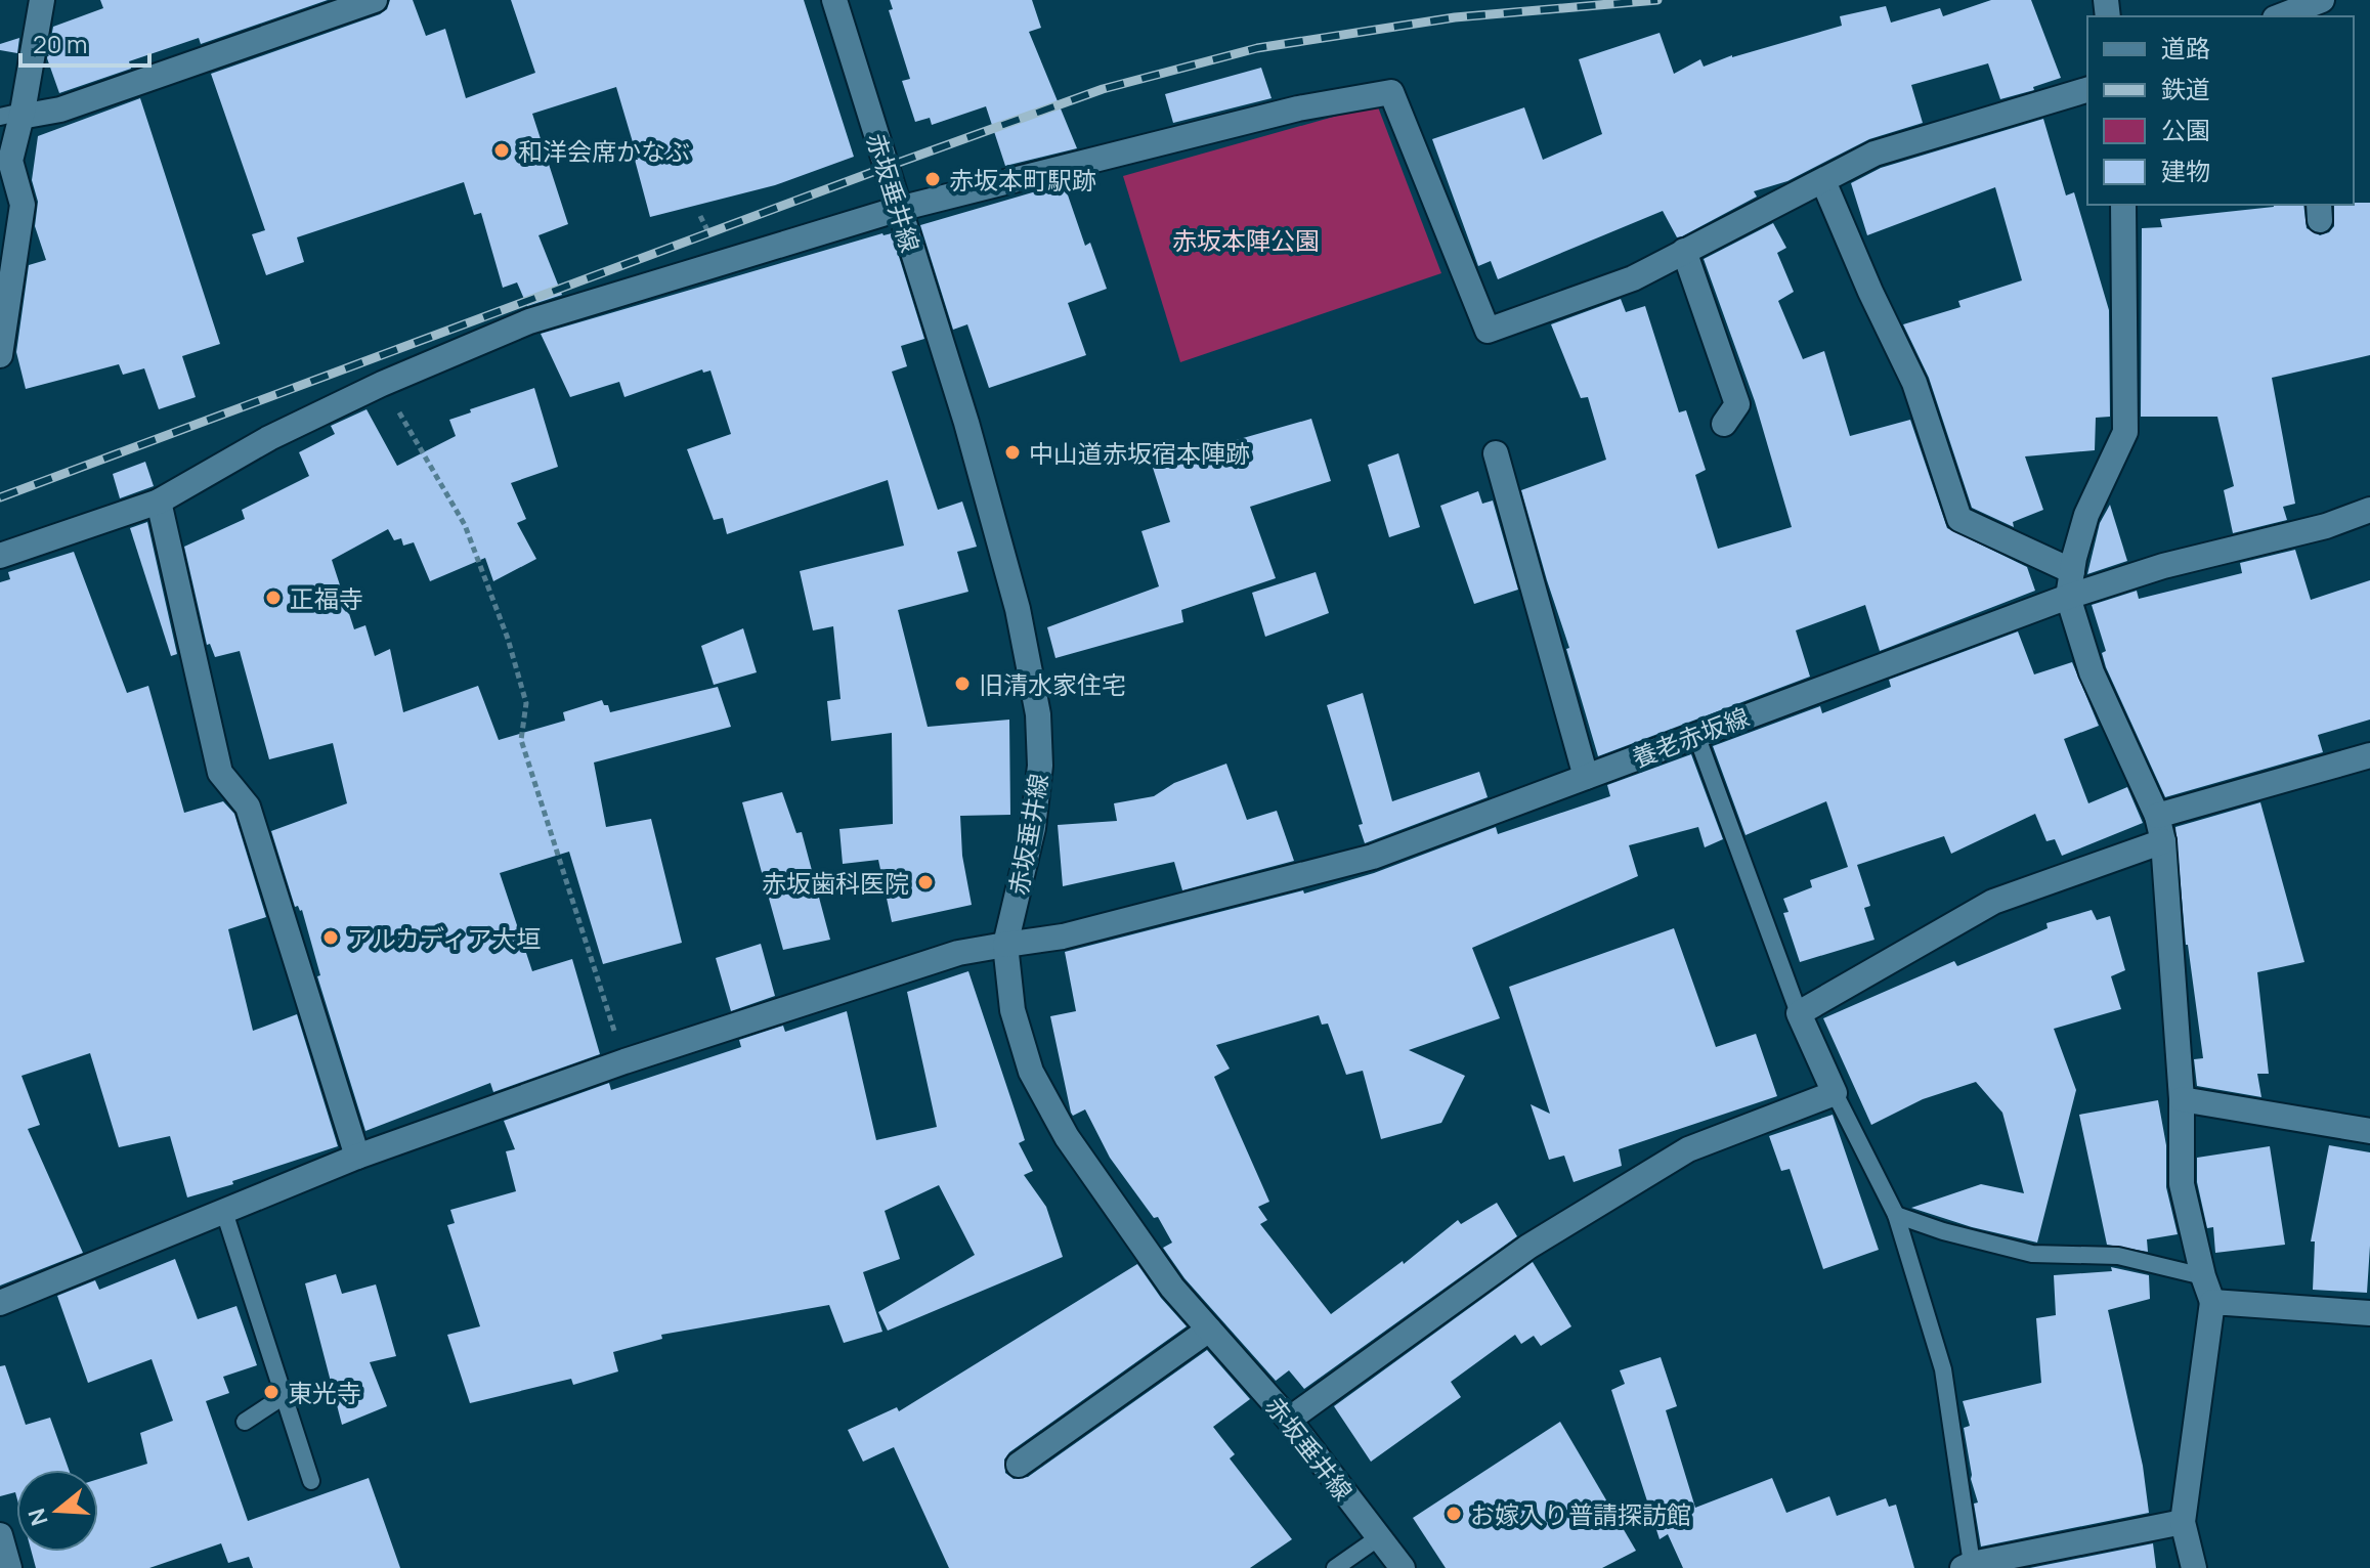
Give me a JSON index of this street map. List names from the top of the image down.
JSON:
{
  "streets": {
    "street": ["赤坂垂井線", "養老赤坂線"]
  },
  "crossings": [
    ["赤坂垂井線", "養老赤坂線"]
  ],
  "parks": ["赤坂本陣公園"],
  "places": [
    "和洋会席かなぶ",
    "赤坂本町駅跡",
    "中山道赤坂宿本陣跡",
    "正福寺",
    "旧清水家住宅",
    "赤坂歯科医院",
    "アルカディア大垣",
    "東光寺",
    "お嫁入り普請探訪館"
  ],
  "legend": [
    "道路",
    "鉄道",
    "公園",
    "建物"
  ],
  "scale_bar": "20 m",
  "north": "left"
}
